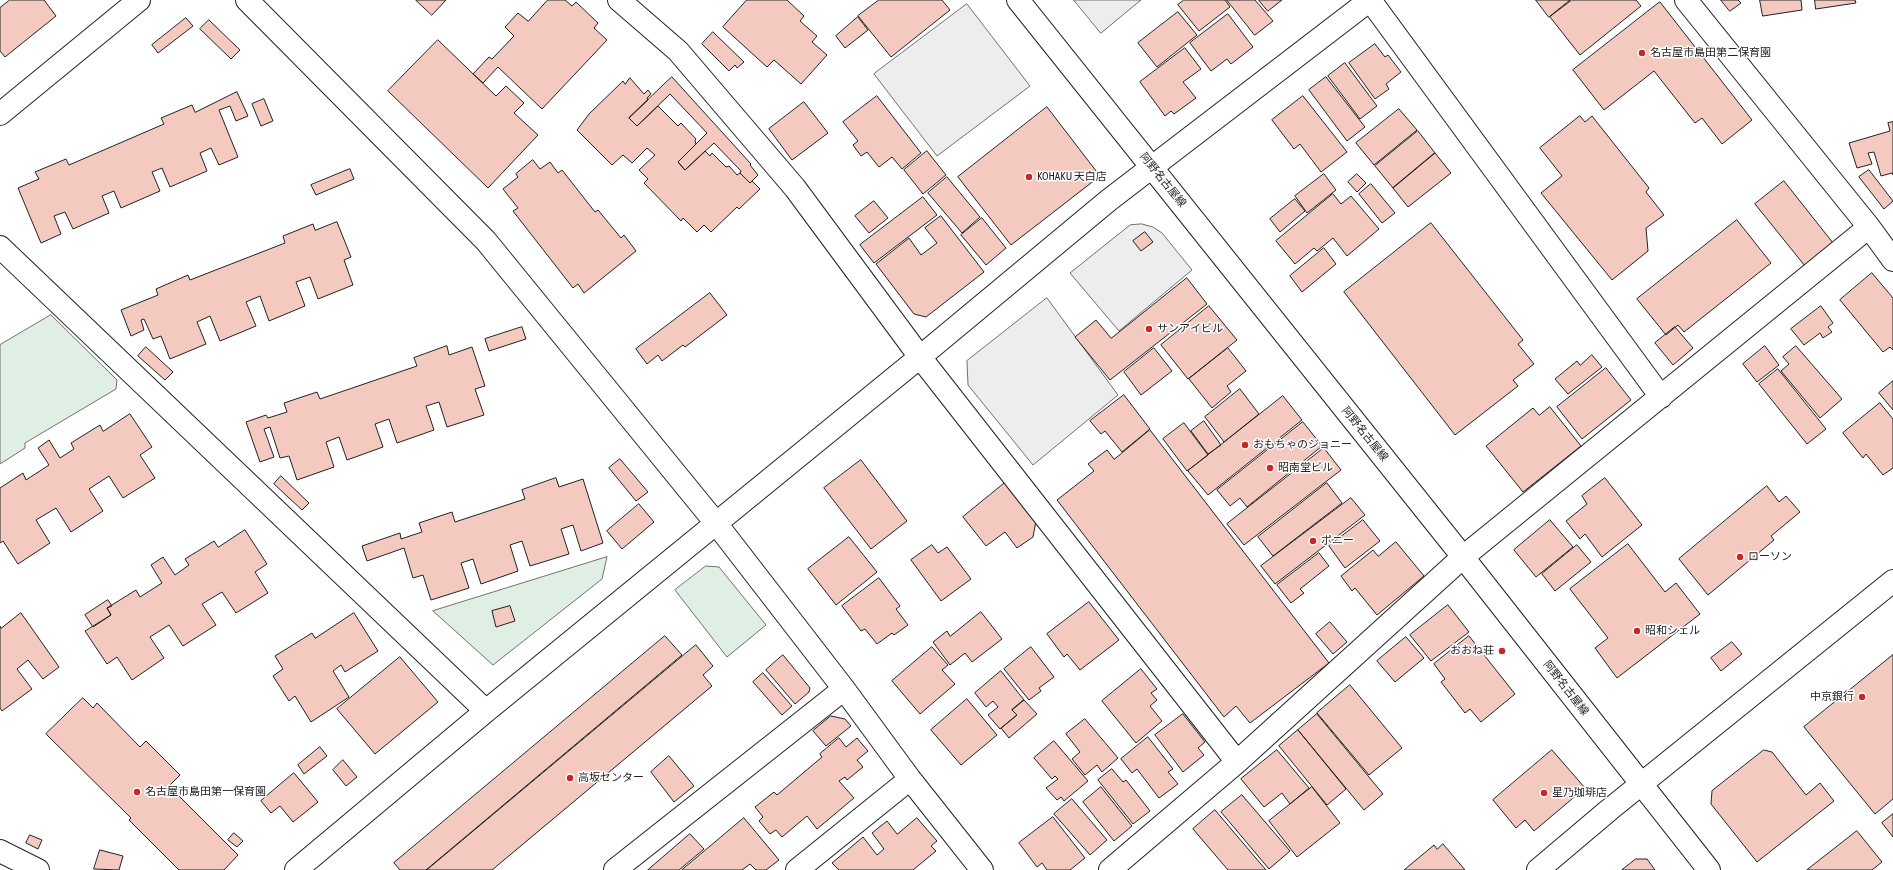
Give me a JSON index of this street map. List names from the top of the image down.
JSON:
{
  "streets": {
    "street": ["阿野名古屋線"]
  },
  "places": [
    "名古屋市島田第二保育園",
    "KOHAKU 天白店",
    "サンアイビル",
    "おもちゃのジョニー",
    "昭南堂ビル",
    "ポニー",
    "ローソン",
    "昭和シェル",
    "おおね荘",
    "中京銀行",
    "高坂センター",
    "名古屋市島田第一保育園",
    "星乃珈琲店"
  ]
}
